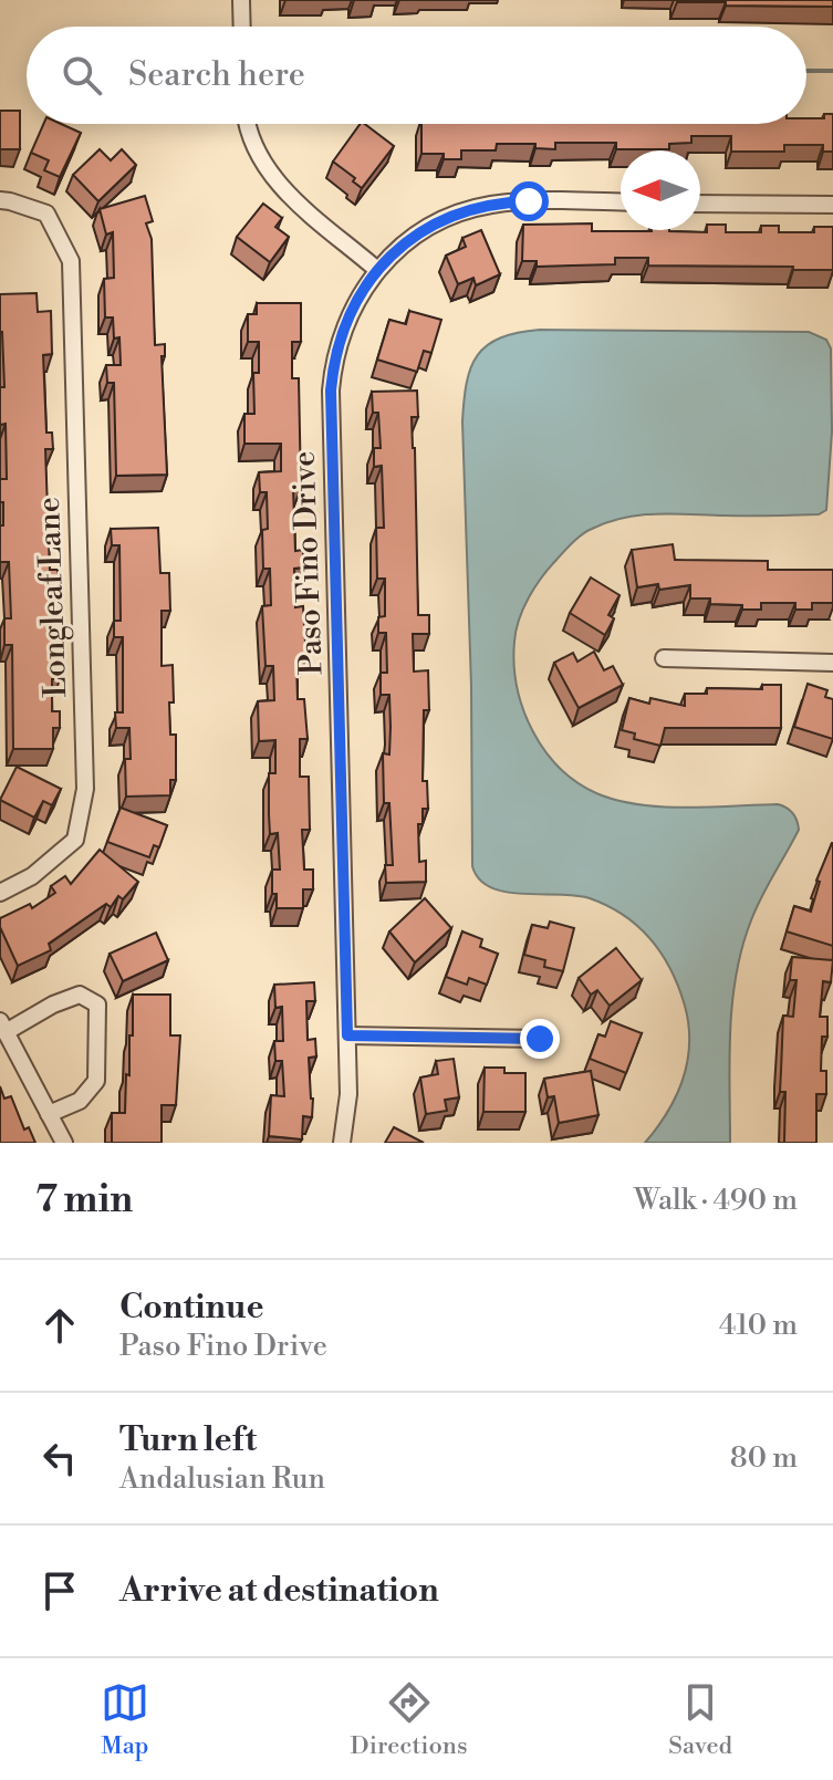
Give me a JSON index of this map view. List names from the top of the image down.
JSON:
{
  "streets": {
    "street": ["Paso Fino Drive", "Longleaf Lane"]
  },
  "north": "left",
  "page": {
    "search": "Search here",
    "heading": ["7 min", "Walk · 490 m"],
    "list": [
      ["Continue", "Paso Fino Drive", "410 m"],
      ["Turn left", "Andalusian Run", "80 m"],
      "Arrive at destination"
    ],
    "nav": ["Map", "Directions", "Saved"]
  }
}
